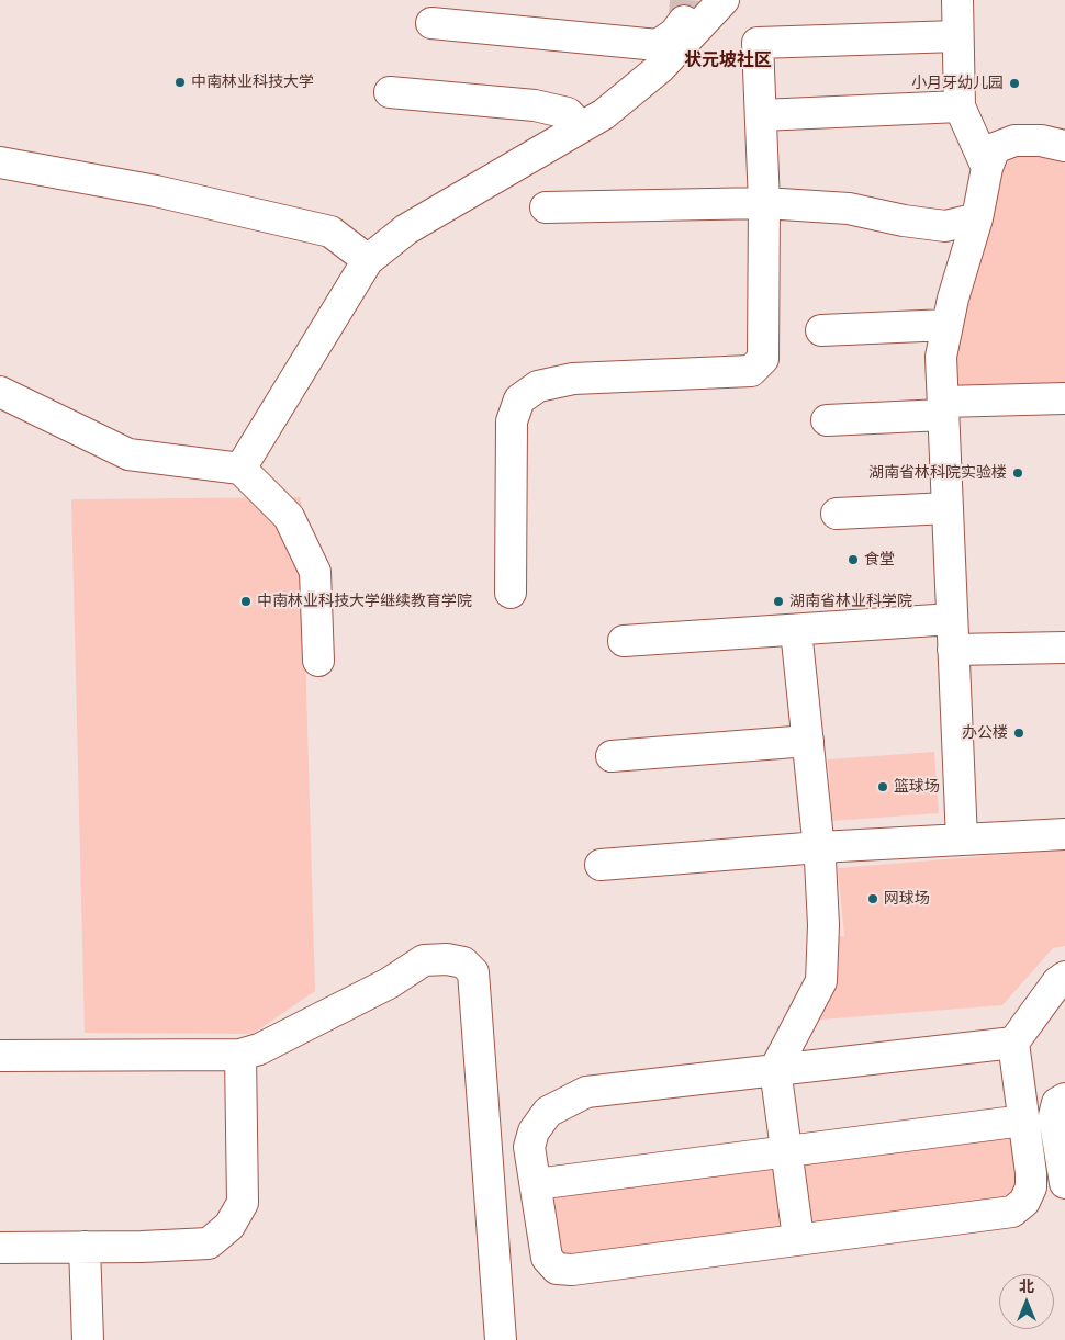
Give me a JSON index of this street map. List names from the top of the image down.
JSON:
{
  "districts": ["状元坡社区"],
  "places": [
    "中南林业科技大学",
    "小月牙幼儿园",
    "湖南省林科院实验楼",
    "食堂",
    "中南林业科技大学继续教育学院",
    "湖南省林业科学院",
    "办公楼",
    "篮球场",
    "网球场"
  ],
  "north": "top"
}
